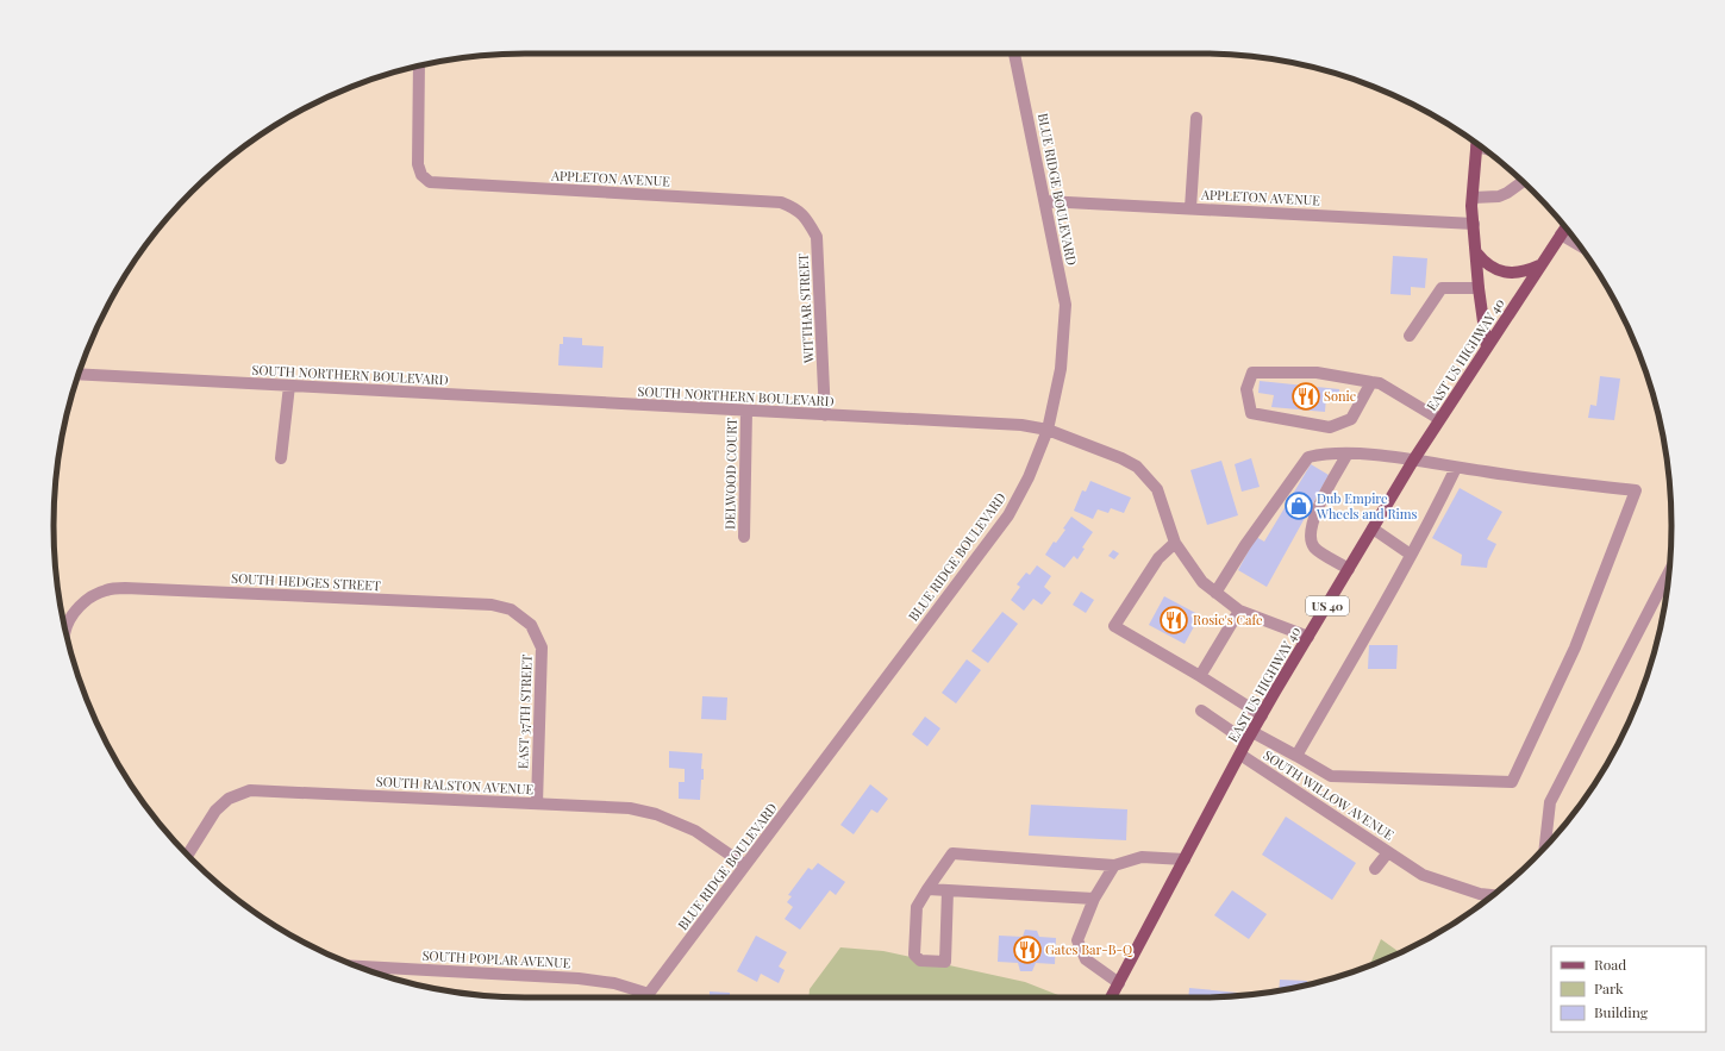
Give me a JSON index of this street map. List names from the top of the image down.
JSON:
{
  "streets": {
    "main road": ["EAST US HIGHWAY 40", "US 40"],
    "street": [
      "APPLETON AVENUE",
      "BLUE RIDGE BOULEVARD",
      "WITTHAR STREET",
      "SOUTH NORTHERN BOULEVARD",
      "DELWOOD COURT",
      "SOUTH HEDGES STREET",
      "EAST 37TH STREET",
      "SOUTH RALSTON AVENUE",
      "SOUTH WILLOW AVENUE",
      "SOUTH POPLAR AVENUE"
    ]
  },
  "crossings": [
    ["APPLETON AVENUE", "BLUE RIDGE BOULEVARD"],
    ["APPLETON AVENUE", "WITTHAR STREET"],
    ["BLUE RIDGE BOULEVARD", "SOUTH NORTHERN BOULEVARD"],
    ["BLUE RIDGE BOULEVARD", "SOUTH RALSTON AVENUE"],
    ["BLUE RIDGE BOULEVARD", "SOUTH POPLAR AVENUE"],
    ["WITTHAR STREET", "SOUTH NORTHERN BOULEVARD"],
    ["EAST US HIGHWAY 40", "SOUTH NORTHERN BOULEVARD"],
    ["EAST US HIGHWAY 40", "SOUTH WILLOW AVENUE"],
    ["SOUTH NORTHERN BOULEVARD", "DELWOOD COURT"],
    ["SOUTH HEDGES STREET", "EAST 37TH STREET"],
    ["EAST 37TH STREET", "SOUTH RALSTON AVENUE"]
  ],
  "places": {
    "restaurant": ["Sonic", "Rosie's Cafe", "Gates Bar-B-Q"],
    "shop": ["Dub Empire Wheels and Rims"]
  },
  "legend": ["Road", "Park", "Building"]
}
